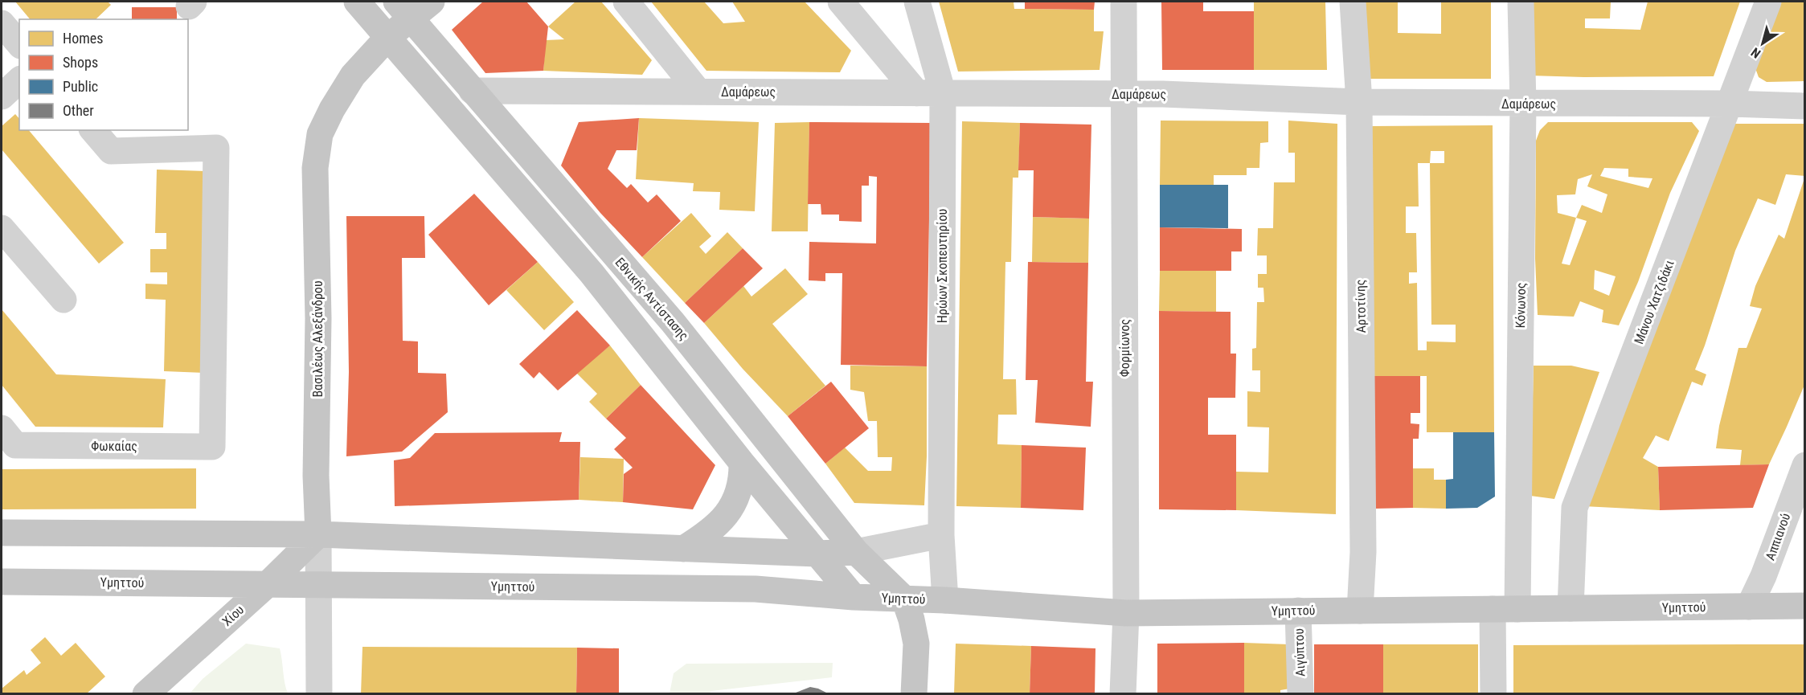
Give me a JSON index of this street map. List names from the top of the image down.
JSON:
{
  "streets": {
    "main road": [
      "Εθνικής Αντίστασης",
      "Βασιλέως Αλεξάνδρου",
      "Υμηττού",
      "Χίου"
    ],
    "street": [
      "Δαμάρεως",
      "Ηρώων Σκοπευτηρίου",
      "Μάνου Χατζιδάκι",
      "Κόνωνος",
      "Αρτοτίνης",
      "Φορμίωνος",
      "Φωκαίας",
      "Αππιανού",
      "Αιγύπτου"
    ]
  },
  "crossings": [
    ["Δαμάρεως", "Ηρώων Σκοπευτηρίου"],
    ["Δαμάρεως", "Εθνικής Αντίστασης"],
    ["Δαμάρεως", "Μάνου Χατζιδάκι"],
    ["Δαμάρεως", "Κόνωνος"],
    ["Δαμάρεως", "Αρτοτίνης"],
    ["Δαμάρεως", "Φορμίωνος"],
    ["Ηρώων Σκοπευτηρίου", "Υμηττού"],
    ["Εθνικής Αντίστασης", "Βασιλέως Αλεξάνδρου"],
    ["Εθνικής Αντίστασης", "Υμηττού"],
    ["Μάνου Χατζιδάκι", "Υμηττού"],
    ["Κόνωνος", "Υμηττού"],
    ["Αρτοτίνης", "Υμηττού"],
    ["Βασιλέως Αλεξάνδρου", "Υμηττού"],
    ["Βασιλέως Αλεξάνδρου", "Χίου"],
    ["Φορμίωνος", "Υμηττού"],
    ["Αππιανού", "Υμηττού"],
    ["Υμηττού", "Χίου"],
    ["Υμηττού", "Αιγύπτου"]
  ],
  "legend": [
    "Homes",
    "Shops",
    "Public",
    "Other"
  ],
  "north": "bottom left"
}
